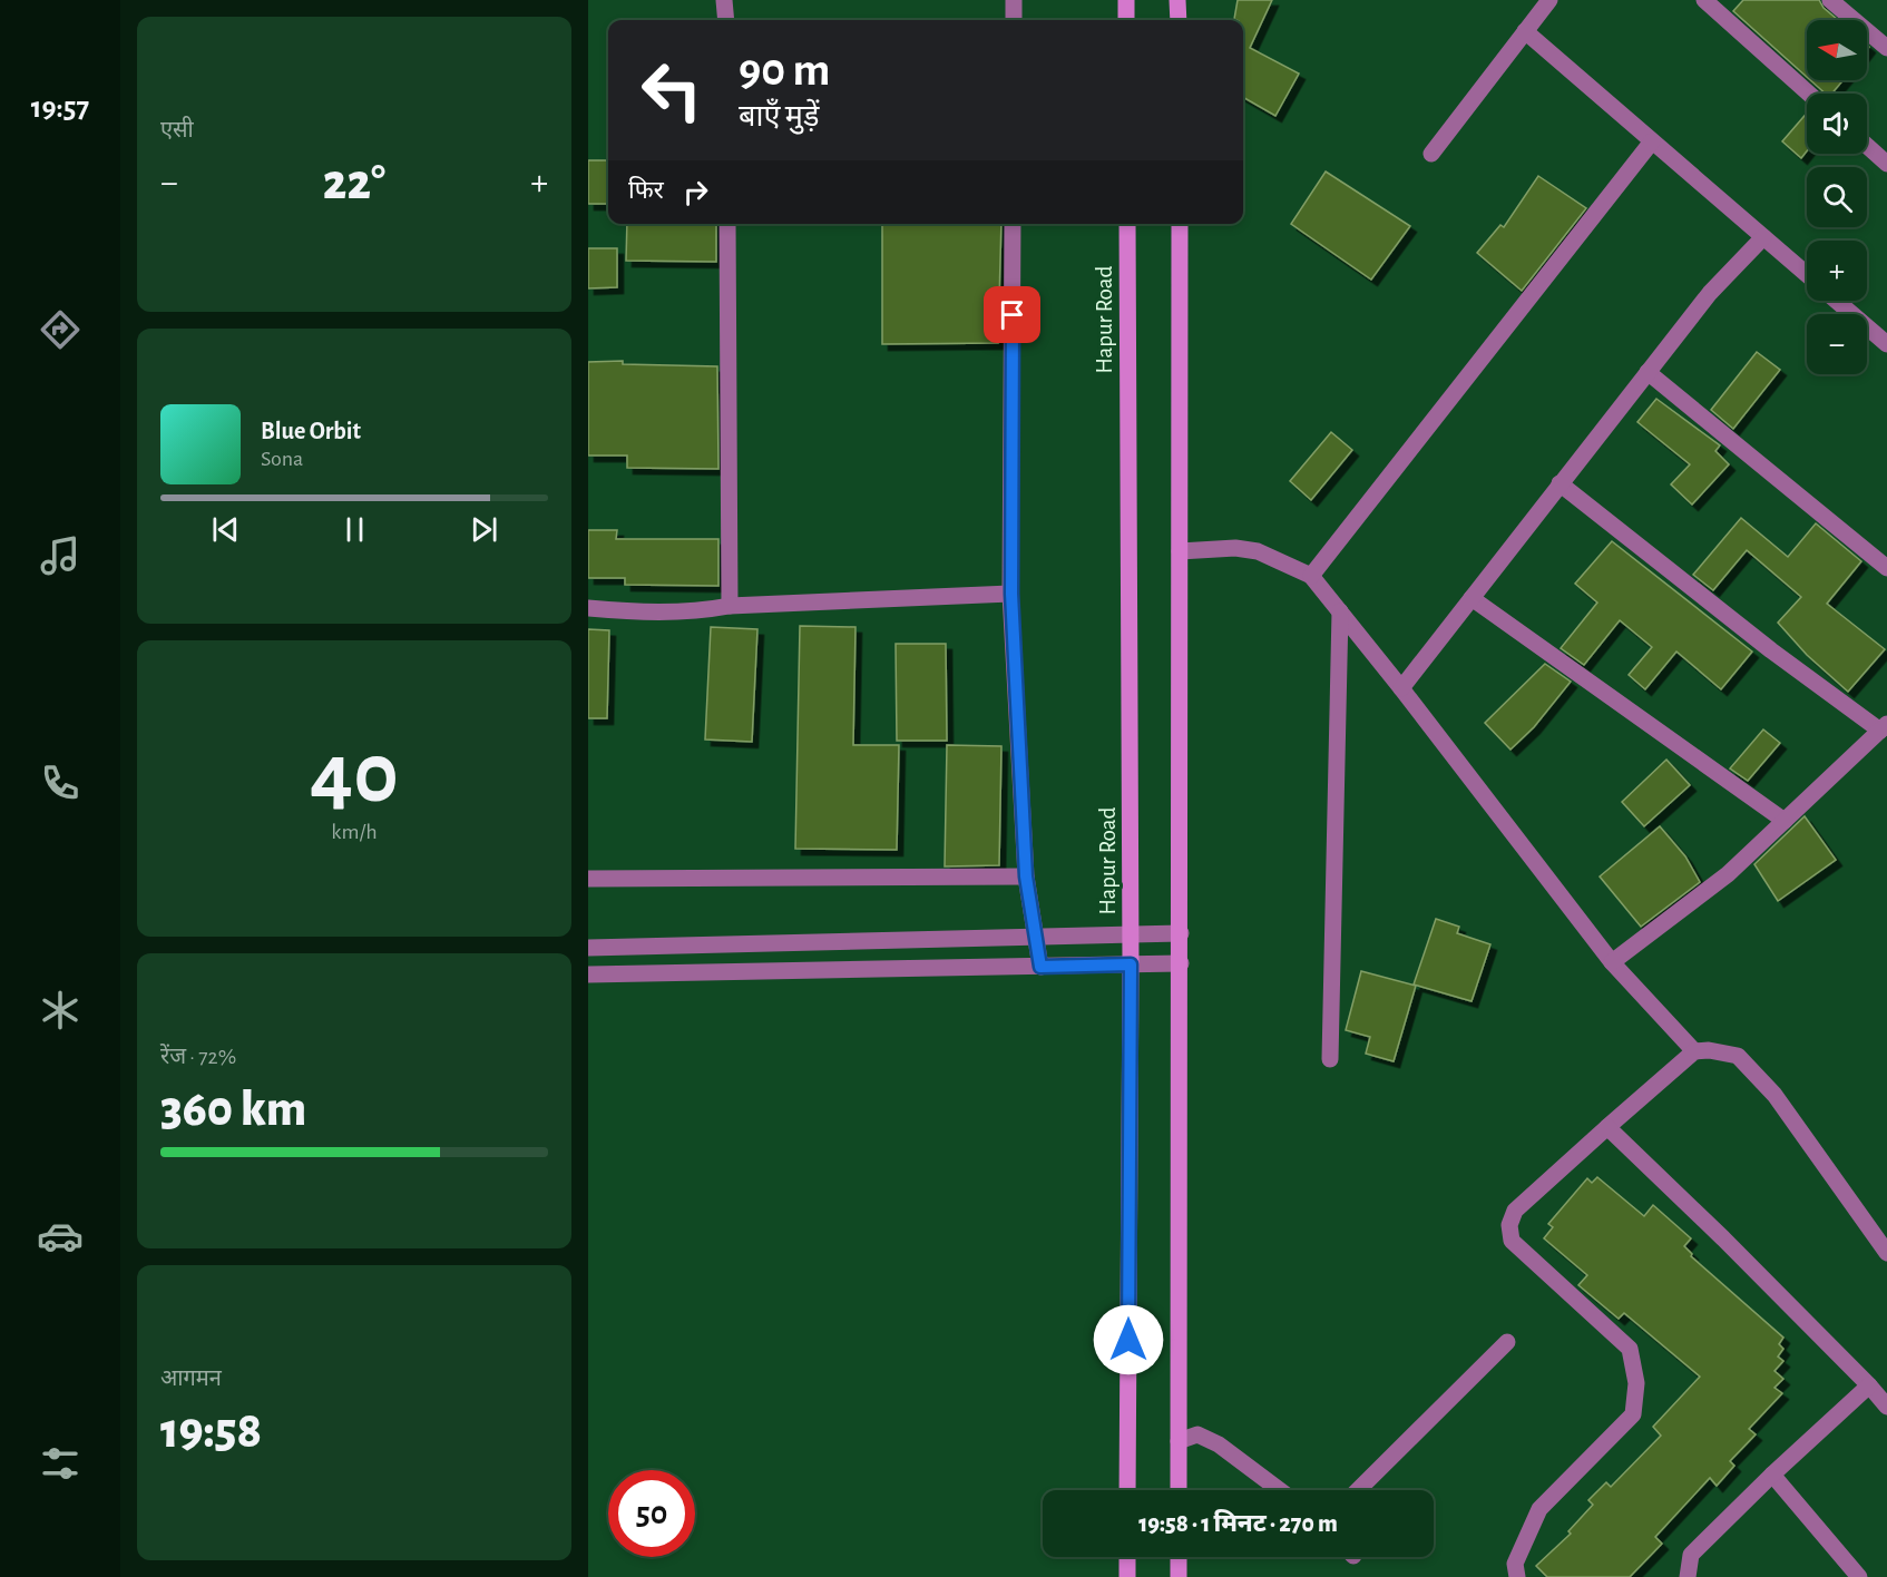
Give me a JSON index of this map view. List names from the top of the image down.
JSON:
{
  "streets": {
    "main road": ["Hapur Road"]
  },
  "north": "left",
  "page": {
    "tabs": "19:57",
    "tile": [
      "एसी",
      ["40", "km/h"],
      ["रेंज · 72%", "360 km"],
      ["आगमन", "19:58"]
    ],
    "map_buttons": ["+", "−"],
    "turn": ["90 m", "बाएँ मुड़ें"],
    "heat": ["−", "22°", "+"],
    "then": "फिर",
    "song": ["Blue Orbit", "Sona"],
    "limit": "50",
    "trip": "19:58 · 1 मिनट · 270 m"
  }
}
